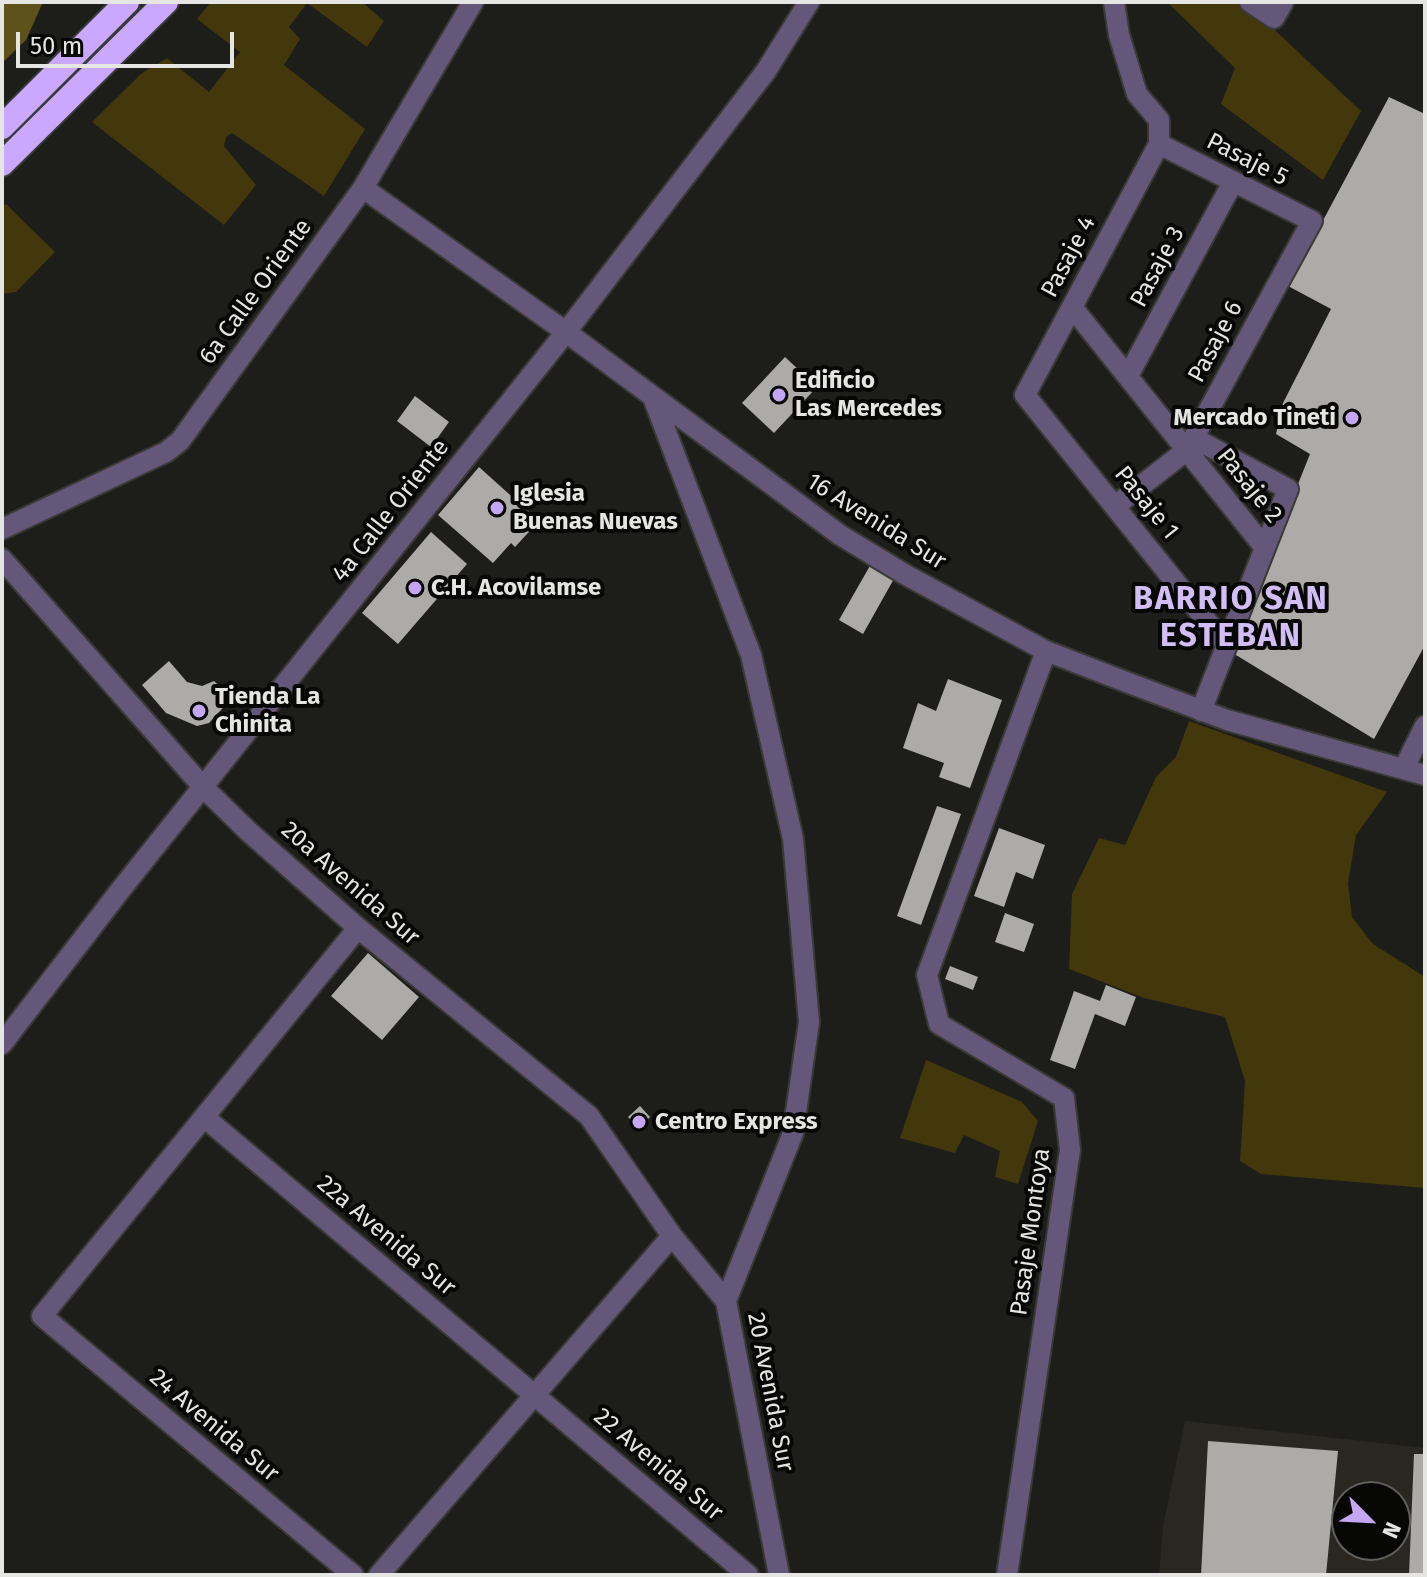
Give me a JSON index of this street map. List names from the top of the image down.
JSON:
{
  "streets": {
    "street": [
      "Pasaje 5",
      "Pasaje 4",
      "Pasaje 3",
      "6a Calle Oriente",
      "Pasaje 6",
      "Pasaje 2",
      "Pasaje 1",
      "4a Calle Oriente",
      "16 Avenida Sur",
      "20a Avenida Sur",
      "Pasaje Montoya",
      "22a Avenida Sur",
      "20 Avenida Sur",
      "24 Avenida Sur",
      "22 Avenida Sur"
    ]
  },
  "crossings": [
    ["Pasaje 5", "Pasaje 4"],
    ["Pasaje 5", "Pasaje 3"],
    ["Pasaje 5", "Pasaje 6"],
    ["Pasaje 4", "Pasaje 2"],
    ["Pasaje 4", "Pasaje 1"],
    ["Pasaje 3", "Pasaje 2"],
    ["6a Calle Oriente", "16 Avenida Sur"],
    ["Pasaje 6", "Pasaje 2"],
    ["Pasaje 6", "Pasaje 1"],
    ["4a Calle Oriente", "16 Avenida Sur"],
    ["4a Calle Oriente", "20a Avenida Sur"],
    ["16 Avenida Sur", "Pasaje Montoya"],
    ["20a Avenida Sur", "20 Avenida Sur"],
    ["22a Avenida Sur", "24 Avenida Sur"],
    ["22a Avenida Sur", "22 Avenida Sur"]
  ],
  "districts": ["BARRIO SAN ESTEBAN"],
  "places": [
    "Edificio Las Mercedes",
    "Mercado Tineti",
    "Iglesia Buenas Nuevas",
    "C.H. Acovilamse",
    "Tienda La Chinita",
    "Centro Express"
  ],
  "scale_bar": "50 m",
  "north": "bottom right"
}
